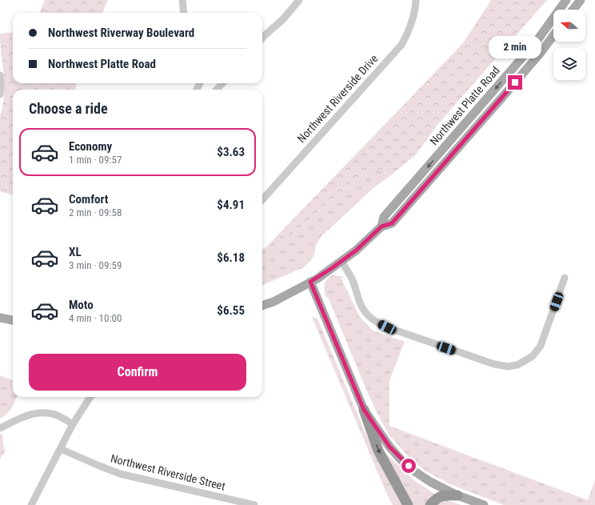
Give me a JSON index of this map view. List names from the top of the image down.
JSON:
{
  "streets": {
    "main road": ["Northwest Platte Road"],
    "street": ["Northwest Riverside Drive", "Northwest Riverside Street"]
  },
  "north": "left",
  "page": {
    "banner": ["Northwest Riverway Boulevard", "Northwest Platte Road"],
    "bubble": "2 min",
    "heading": "Choose a ride",
    "list": [
      {
        "name": "Economy",
        "note": "1 min · 09:57",
        "value": "$3.63"
      },
      {
        "name": "Comfort",
        "note": "2 min · 09:58",
        "value": "$4.91"
      },
      {
        "name": "XL",
        "note": "3 min · 09:59",
        "value": "$6.18"
      },
      {
        "name": "Moto",
        "note": "4 min · 10:00",
        "value": "$6.55"
      }
    ],
    "buttons": "Confirm"
  }
}
